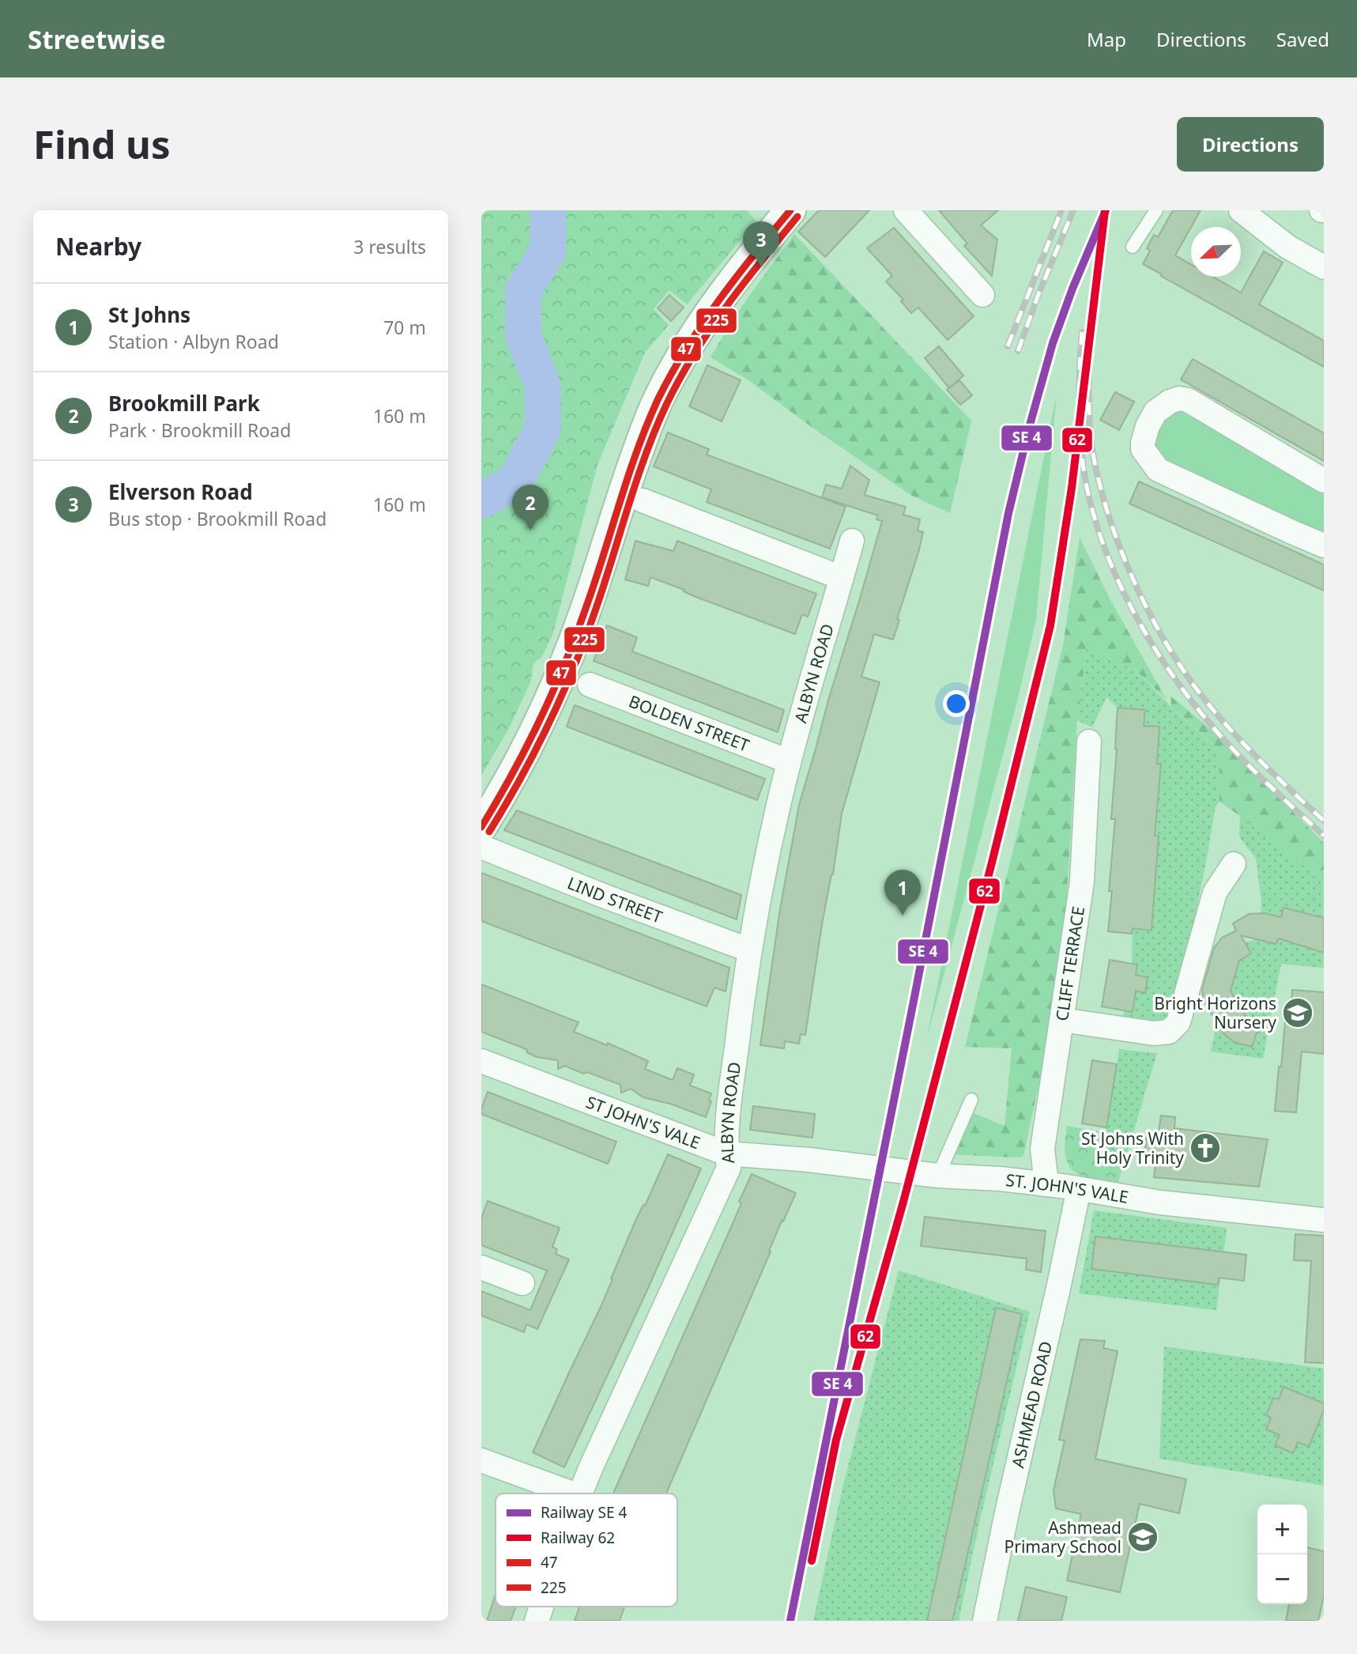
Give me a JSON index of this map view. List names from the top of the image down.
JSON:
{
  "streets": {
    "street": [
      "ALBYN ROAD",
      "BOLDEN STREET",
      "LIND STREET",
      "CLIFF TERRACE",
      "ST JOHN'S VALE",
      "ST. JOHN'S VALE",
      "ASHMEAD ROAD"
    ]
  },
  "crossings": [
    ["ALBYN ROAD", "BOLDEN STREET"],
    ["ALBYN ROAD", "LIND STREET"],
    ["ALBYN ROAD", "ST JOHN'S VALE"],
    ["CLIFF TERRACE", "ST. JOHN'S VALE"],
    ["ST JOHN'S VALE", "ST. JOHN'S VALE"],
    ["ST. JOHN'S VALE", "ASHMEAD ROAD"]
  ],
  "places": {
    "school or university": ["Bright Horizons Nursery", "Ashmead Primary School"],
    "church": ["St Johns With Holy Trinity"]
  },
  "lines": ["transit line 47", "rail line 62", "transit line 225"],
  "legend": [
    "Railway SE 4",
    "Railway 62",
    "47",
    "225"
  ],
  "north": "bottom left",
  "page": {
    "header": "Streetwise",
    "nav": ["Map", "Directions", "Saved"],
    "buttons": "Directions",
    "title": "Find us",
    "heading": ["Nearby", "3 results"],
    "pins": ["3", "2", "1"],
    "list": [
      {
        "mark": "1",
        "name": "St Johns",
        "note": "Station · Albyn Road",
        "value": "70 m"
      },
      {
        "mark": "2",
        "name": "Brookmill Park",
        "note": "Park · Brookmill Road",
        "value": "160 m"
      },
      {
        "mark": "3",
        "name": "Elverson Road",
        "note": "Bus stop · Brookmill Road",
        "value": "160 m"
      }
    ],
    "map_buttons": ["+", "−"]
  }
}
